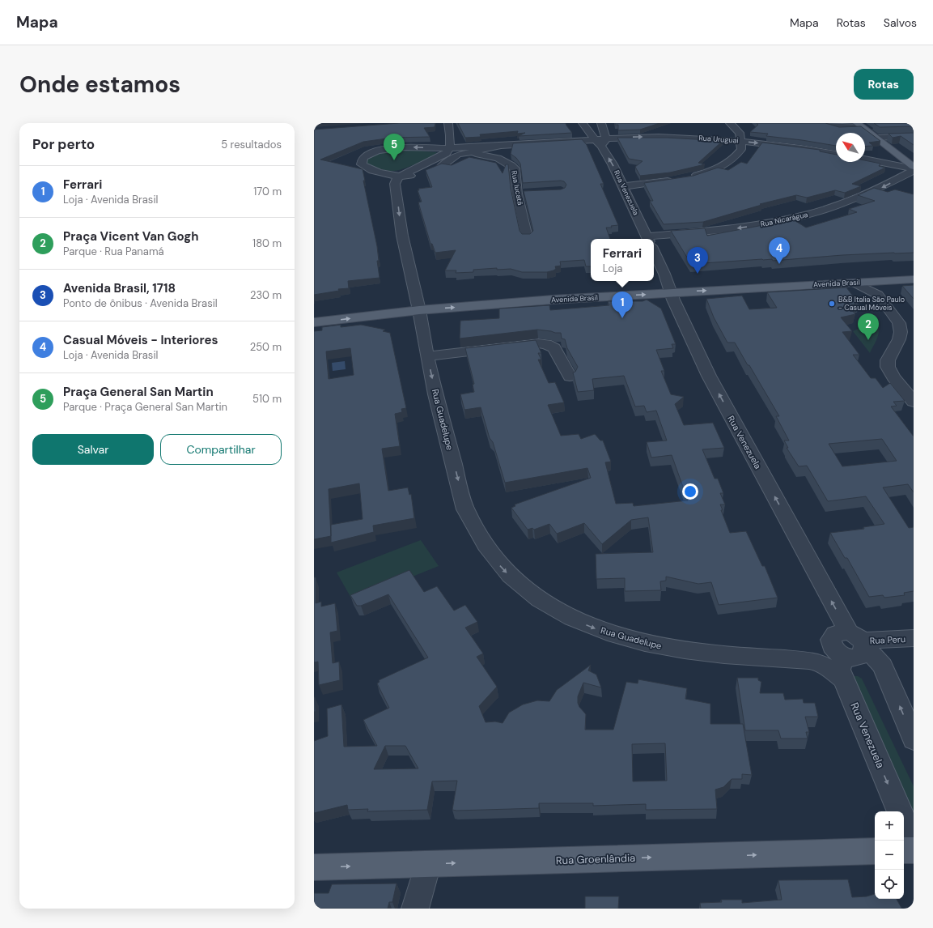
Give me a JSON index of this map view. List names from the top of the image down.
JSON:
{
  "streets": {
    "main road": ["Avenida Brasil", "Rua Groenlândia"],
    "street": [
      "Rua Uruguai",
      "Rua Iucatã",
      "Rua Venezuela",
      "Rua Nicarágua",
      "Rua Guadelupe",
      "Rua Peru"
    ]
  },
  "crossings": [
    ["Rua Uruguai", "Rua Venezuela"],
    ["Rua Iucatã", "Rua Guadelupe"],
    ["Rua Venezuela", "Avenida Brasil"],
    ["Rua Venezuela", "Rua Guadelupe"],
    ["Rua Venezuela", "Rua Peru"],
    ["Avenida Brasil", "Rua Guadelupe"],
    ["Rua Guadelupe", "Rua Peru"]
  ],
  "one_way": ["Rua Uruguai", "Rua Guadelupe", "Rua Groenlândia"],
  "places": ["B&B Italia São Paulo - Casual Móveis"],
  "north": "top left",
  "page": {
    "header": "Mapa",
    "nav": ["Mapa", "Rotas", "Salvos"],
    "buttons": [
      "Rotas",
      ["Salvar", "Compartilhar"]
    ],
    "title": "Onde estamos",
    "heading": ["Por perto", "5 resultados"],
    "pins": [
      "5",
      "4",
      "3",
      "1",
      "2"
    ],
    "list": [
      {
        "mark": "1",
        "name": "Ferrari",
        "note": "Loja · Avenida Brasil",
        "value": "170 m"
      },
      {
        "mark": "2",
        "name": "Praça Vicent Van Gogh",
        "note": "Parque · Rua Panamá",
        "value": "180 m"
      },
      {
        "mark": "3",
        "name": "Avenida Brasil, 1718",
        "note": "Ponto de ônibus · Avenida Brasil",
        "value": "230 m"
      },
      {
        "mark": "4",
        "name": "Casual Móveis - Interiores",
        "note": "Loja · Avenida Brasil",
        "value": "250 m"
      },
      {
        "mark": "5",
        "name": "Praça General San Martin",
        "note": "Parque · Praça General San Martin",
        "value": "510 m"
      }
    ],
    "popup": ["Ferrari", "Loja"],
    "map_buttons": ["+", "−"]
  }
}
